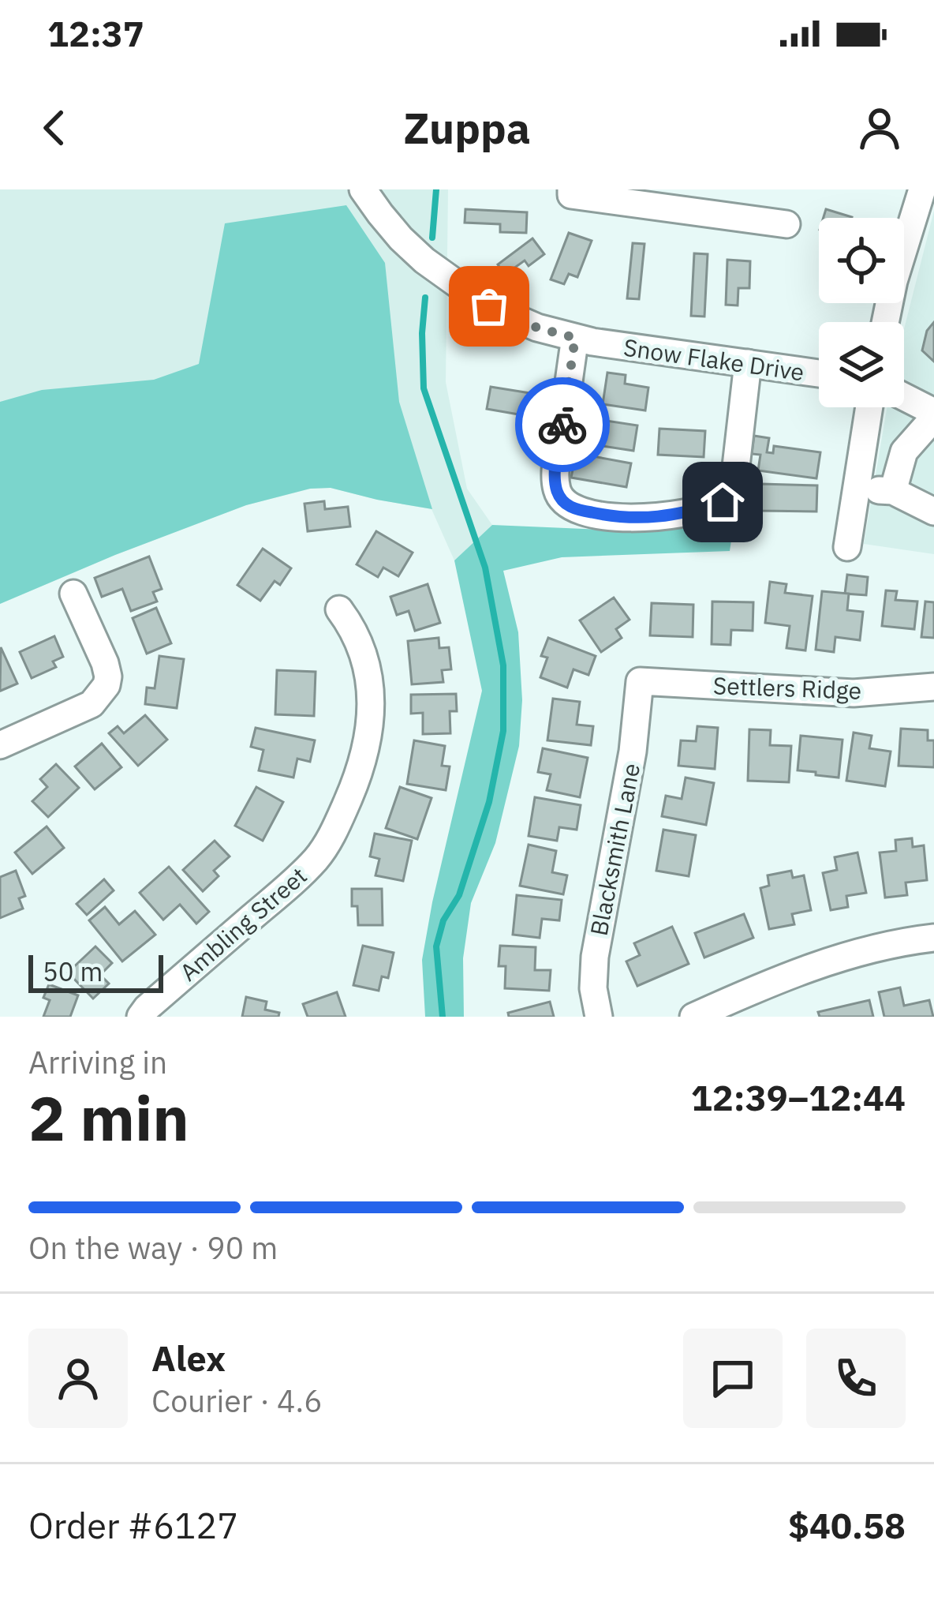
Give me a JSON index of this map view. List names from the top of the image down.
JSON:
{
  "streets": {
    "street": [
      "Snow Flake Drive",
      "Settlers Ridge",
      "Blacksmith Lane",
      "Ambling Street"
    ]
  },
  "crossings": [
    ["Settlers Ridge", "Blacksmith Lane"]
  ],
  "scale_bar": "50 m",
  "page": {
    "status": "12:37",
    "header": "Zuppa",
    "scale": "50 m",
    "heading": ["2 min", "Arriving in", "12:39–12:44"],
    "panel": [
      "Alex",
      "Courier · 4.6",
      "Order #6127",
      "$40.58"
    ],
    "bar": "On the way · 90 m"
  }
}
